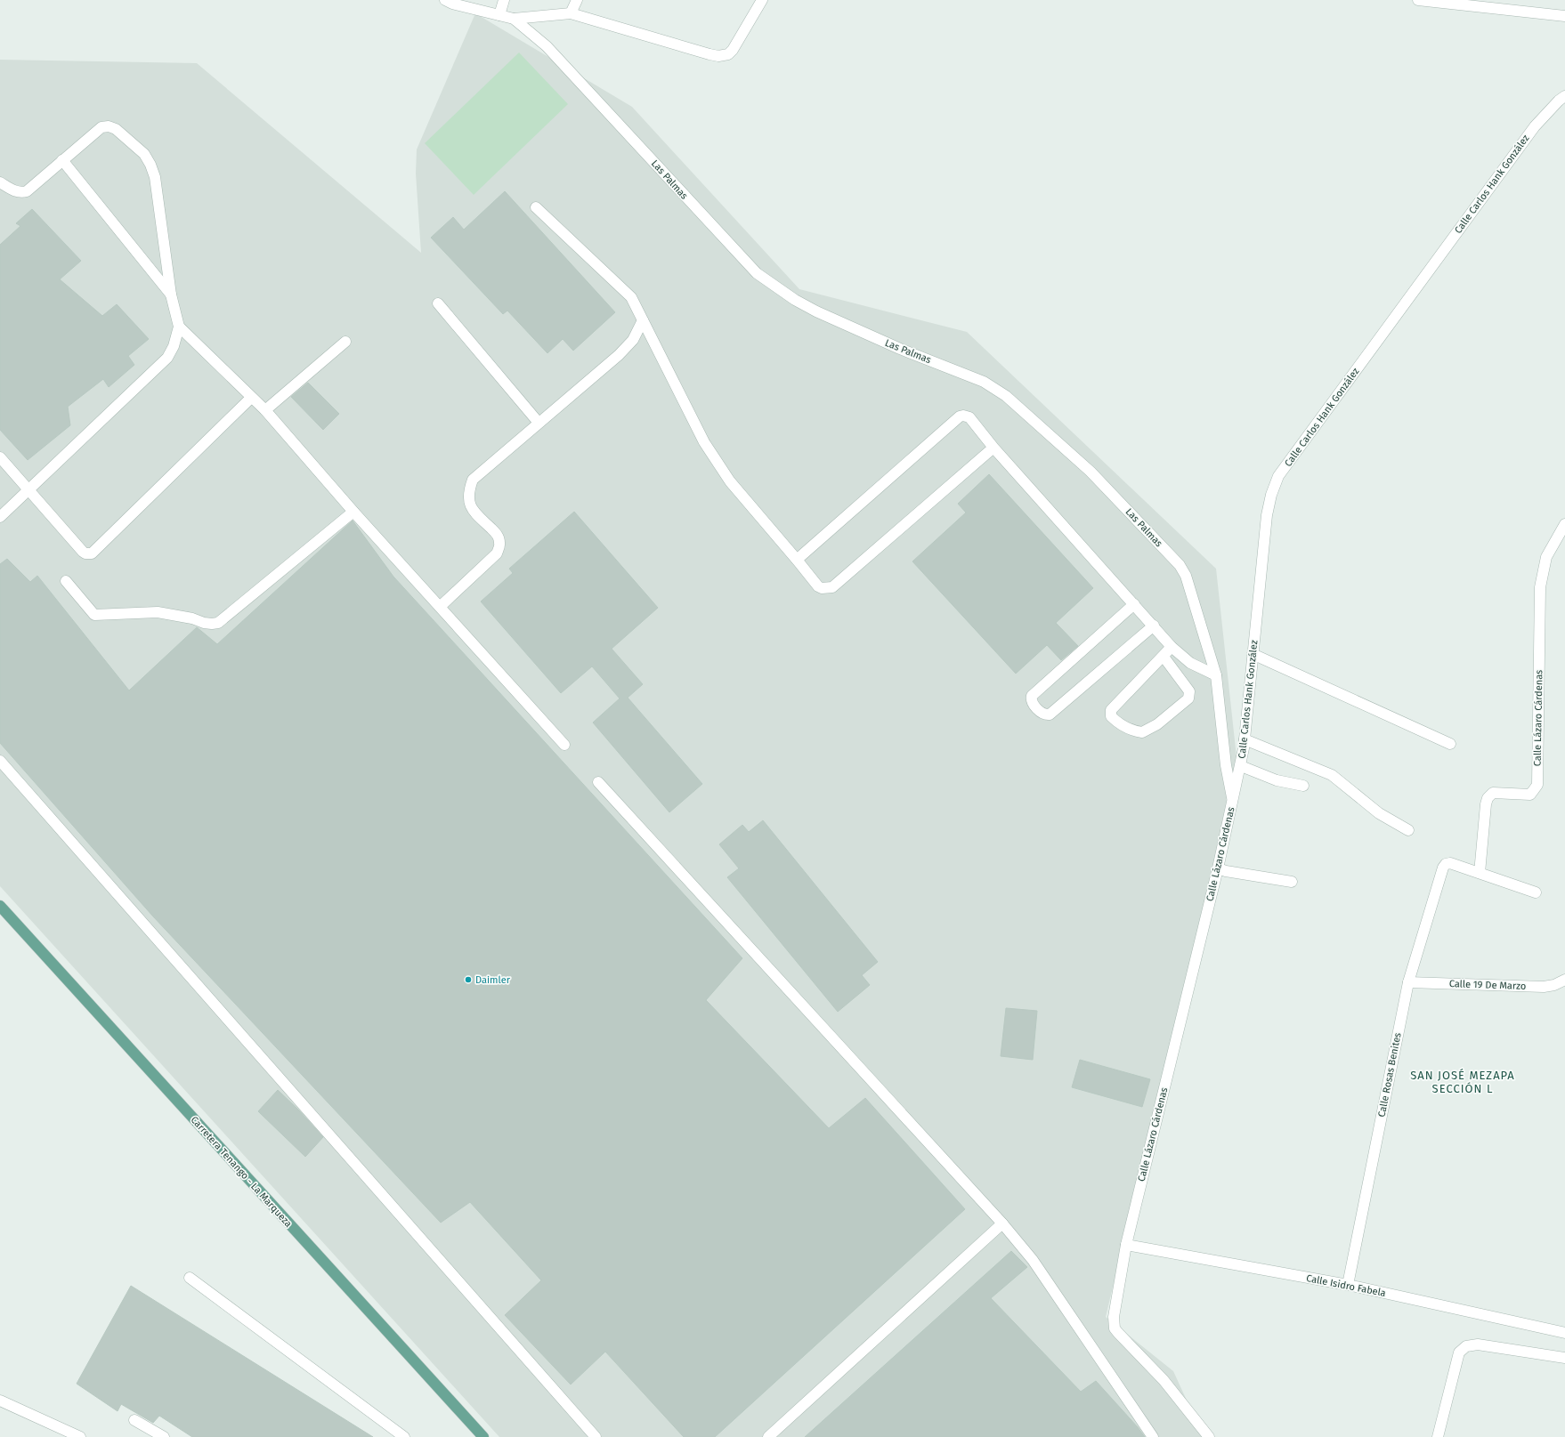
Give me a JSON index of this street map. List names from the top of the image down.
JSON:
{
  "streets": {
    "main road": ["Carretera Tenango - La Marqueza"],
    "street": [
      "Las Palmas",
      "Calle Carlos Hank González",
      "Calle Lázaro Cárdenas",
      "Calle 19 De Marzo",
      "Calle Rosas Benites",
      "Calle Isidro Fabela"
    ]
  },
  "crossings": [
    ["Las Palmas", "Calle Carlos Hank González"],
    ["Las Palmas", "Calle Lázaro Cárdenas"],
    ["Calle Carlos Hank González", "Calle Lázaro Cárdenas"],
    ["Calle Lázaro Cárdenas", "Calle Rosas Benites"],
    ["Calle Lázaro Cárdenas", "Calle Isidro Fabela"],
    ["Calle 19 De Marzo", "Calle Rosas Benites"],
    ["Calle Rosas Benites", "Calle Isidro Fabela"]
  ],
  "districts": ["SAN JOSÉ MEZAPA SECCIÓN L"],
  "places": ["Daimler"]
}
